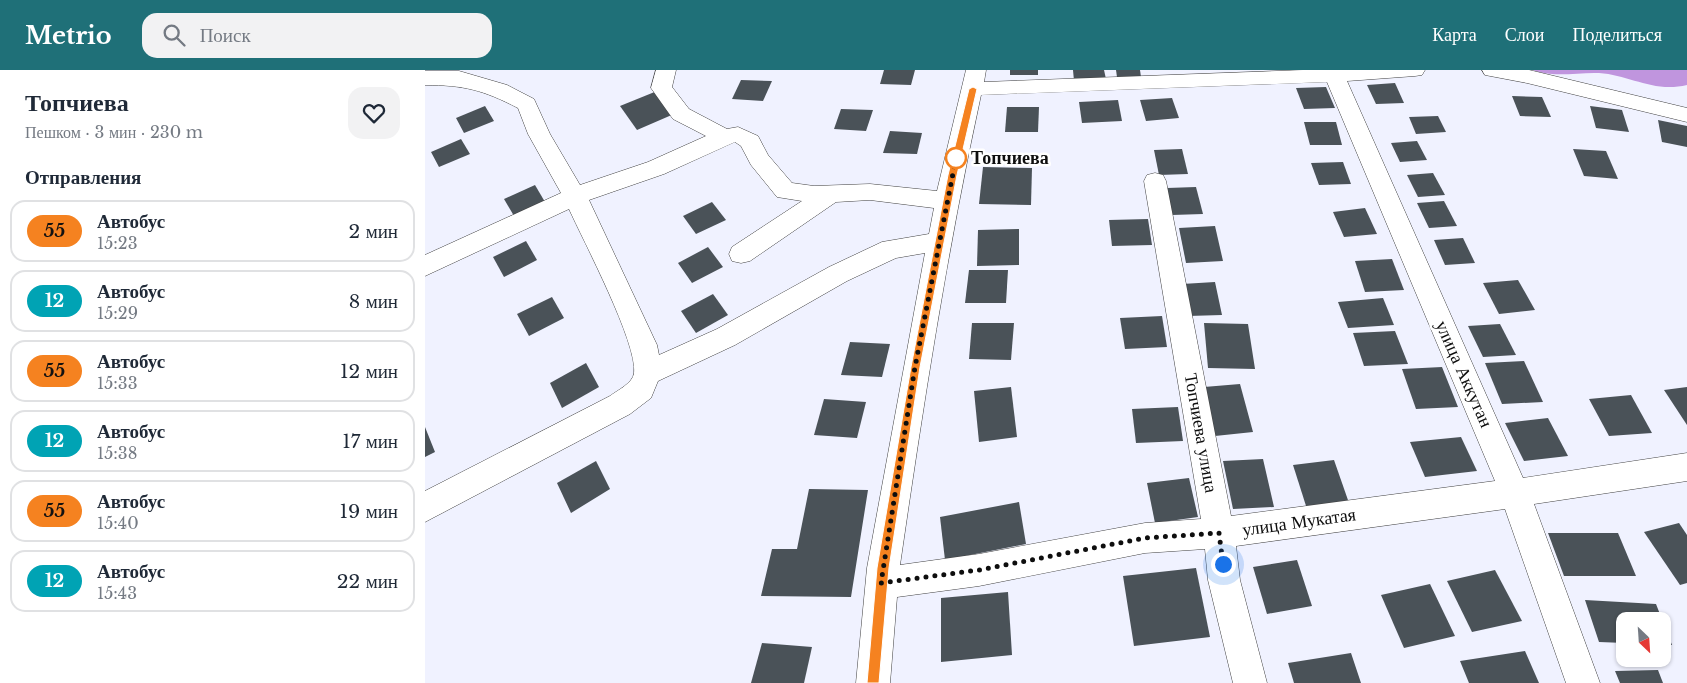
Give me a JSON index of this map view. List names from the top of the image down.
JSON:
{
  "streets": {
    "street": ["улица Аккутан", "Топчиева улица", "улица Мукатая"]
  },
  "crossings": [
    ["улица Аккутан", "улица Мукатая"],
    ["Топчиева улица", "улица Мукатая"]
  ],
  "places": ["Топчиева"],
  "lines": ["bus line 55"],
  "north": "bottom right",
  "page": {
    "header": "Metrio",
    "search": "Поиск",
    "nav": ["Карта", "Слои", "Поделиться"],
    "heading": [
      ["Топчиева", "Пешком · 3 мин · 230 m"],
      "Отправления"
    ],
    "list": [
      {
        "mark": "55",
        "name": "Автобус",
        "note": "15:23",
        "value": "2 мин"
      },
      {
        "mark": "12",
        "name": "Автобус",
        "note": "15:29",
        "value": "8 мин"
      },
      {
        "mark": "55",
        "name": "Автобус",
        "note": "15:33",
        "value": "12 мин"
      },
      {
        "mark": "12",
        "name": "Автобус",
        "note": "15:38",
        "value": "17 мин"
      },
      {
        "mark": "55",
        "name": "Автобус",
        "note": "15:40",
        "value": "19 мин"
      },
      {
        "mark": "12",
        "name": "Автобус",
        "note": "15:43",
        "value": "22 мин"
      }
    ]
  }
}
